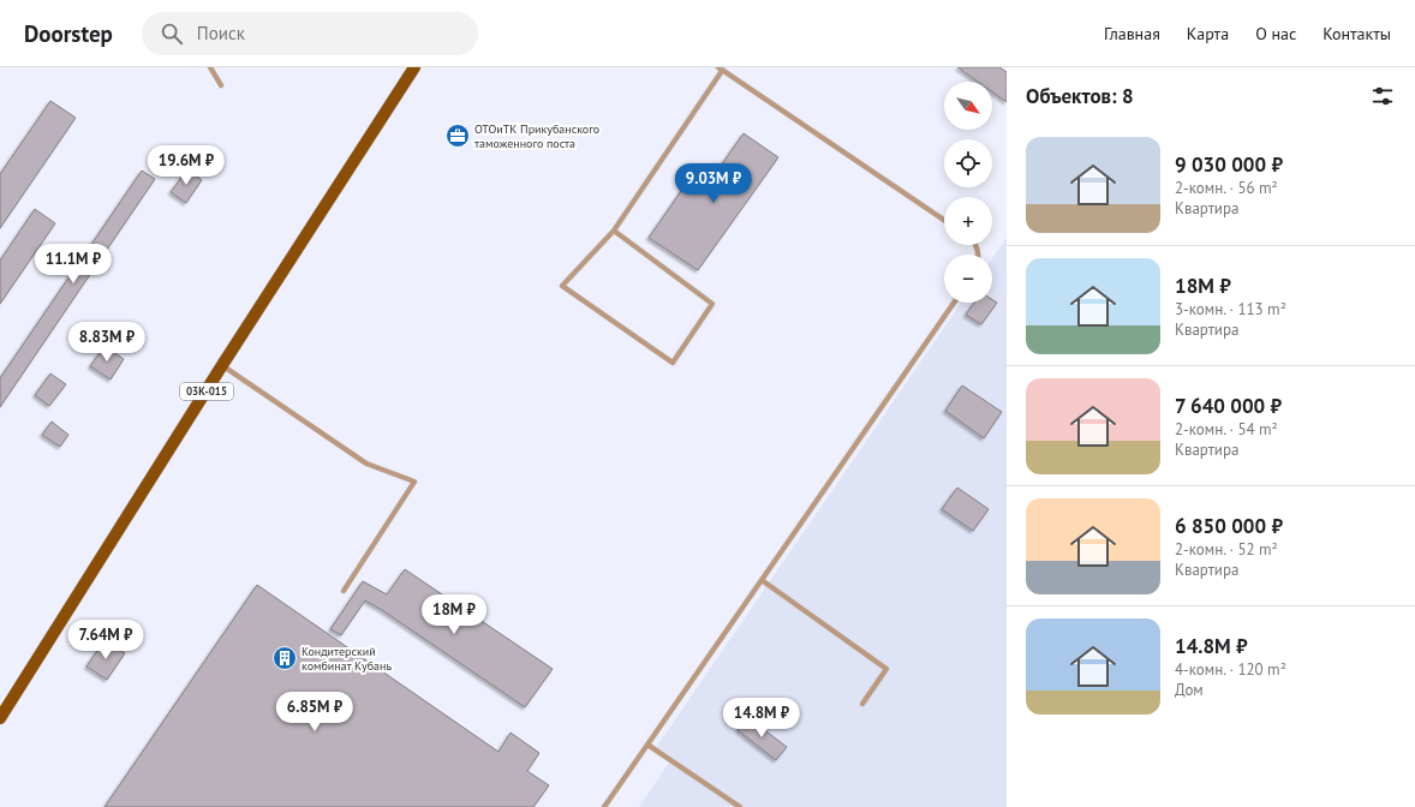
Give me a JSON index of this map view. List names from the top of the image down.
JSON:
{
  "streets": {
    "main road": ["03К-015"]
  },
  "places": {
    "office": ["ОТОиТК Прикубанского таможенного поста"],
    "building": ["Кондитерский комбинат Кубань"]
  },
  "north": "bottom right",
  "page": {
    "header": "Doorstep",
    "search": "Поиск",
    "nav": [
      "Главная",
      "Карта",
      "О нас",
      "Контакты"
    ],
    "heading": "Объектов: 8",
    "map_buttons": ["+", "−"],
    "list": [
      {
        "name": "9 030 000 ₽",
        "note": "2-комн. · 56 m² · Квартира"
      },
      {
        "name": "18M ₽",
        "note": "3-комн. · 113 m² · Квартира"
      },
      {
        "name": "7 640 000 ₽",
        "note": "2-комн. · 54 m² · Квартира"
      },
      {
        "name": "6 850 000 ₽",
        "note": "2-комн. · 52 m² · Квартира"
      },
      {
        "name": "14.8M ₽",
        "note": "4-комн. · 120 m² · Дом"
      }
    ],
    "price": [
      "19.6M ₽",
      "9.03M ₽",
      "11.1M ₽",
      "8.83M ₽",
      "18M ₽",
      "7.64M ₽",
      "6.85M ₽",
      "14.8M ₽"
    ]
  }
}
